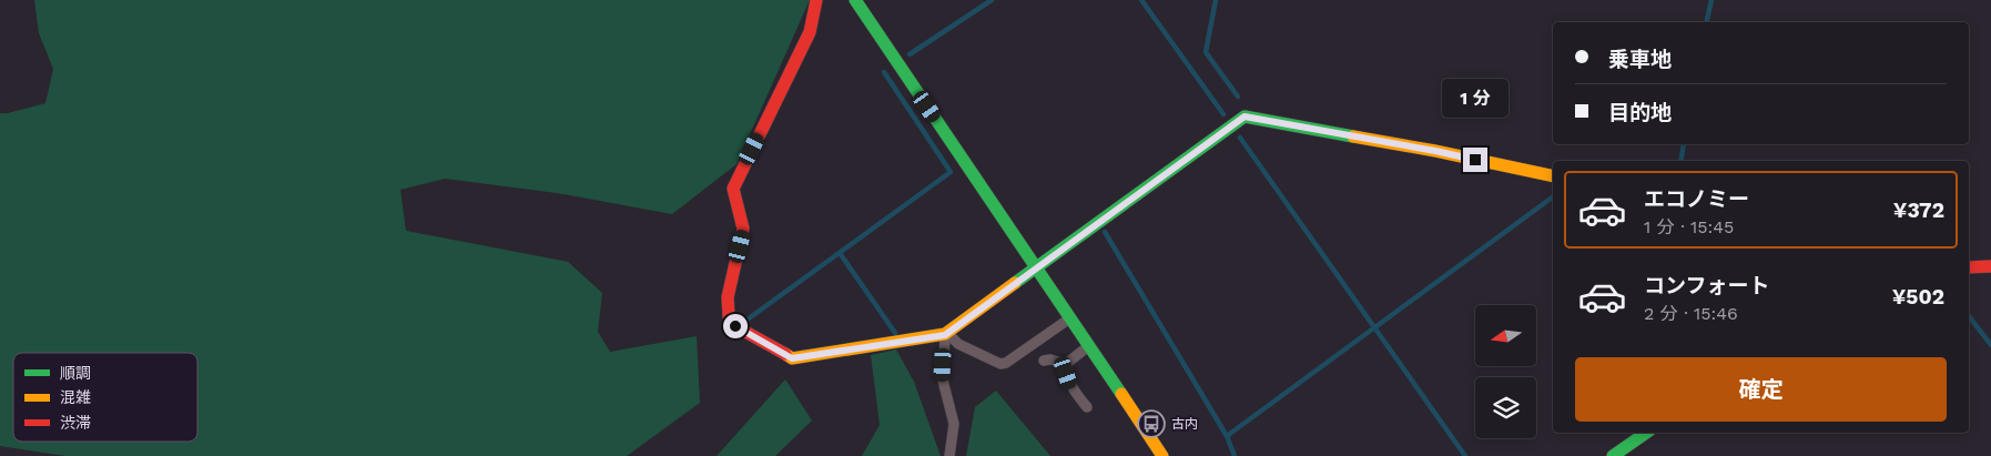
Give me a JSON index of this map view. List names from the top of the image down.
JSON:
{
  "places": {
    "bus stop": ["古内"]
  },
  "legend": ["順調", "混雑", "渋滞"],
  "north": "left",
  "page": {
    "banner": ["乗車地", "目的地"],
    "bubble": "1 分",
    "list": [
      {
        "name": "エコノミー",
        "note": "1 分 · 15:45",
        "value": "¥372"
      },
      {
        "name": "コンフォート",
        "note": "2 分 · 15:46",
        "value": "¥502"
      }
    ],
    "buttons": "確定"
  }
}
